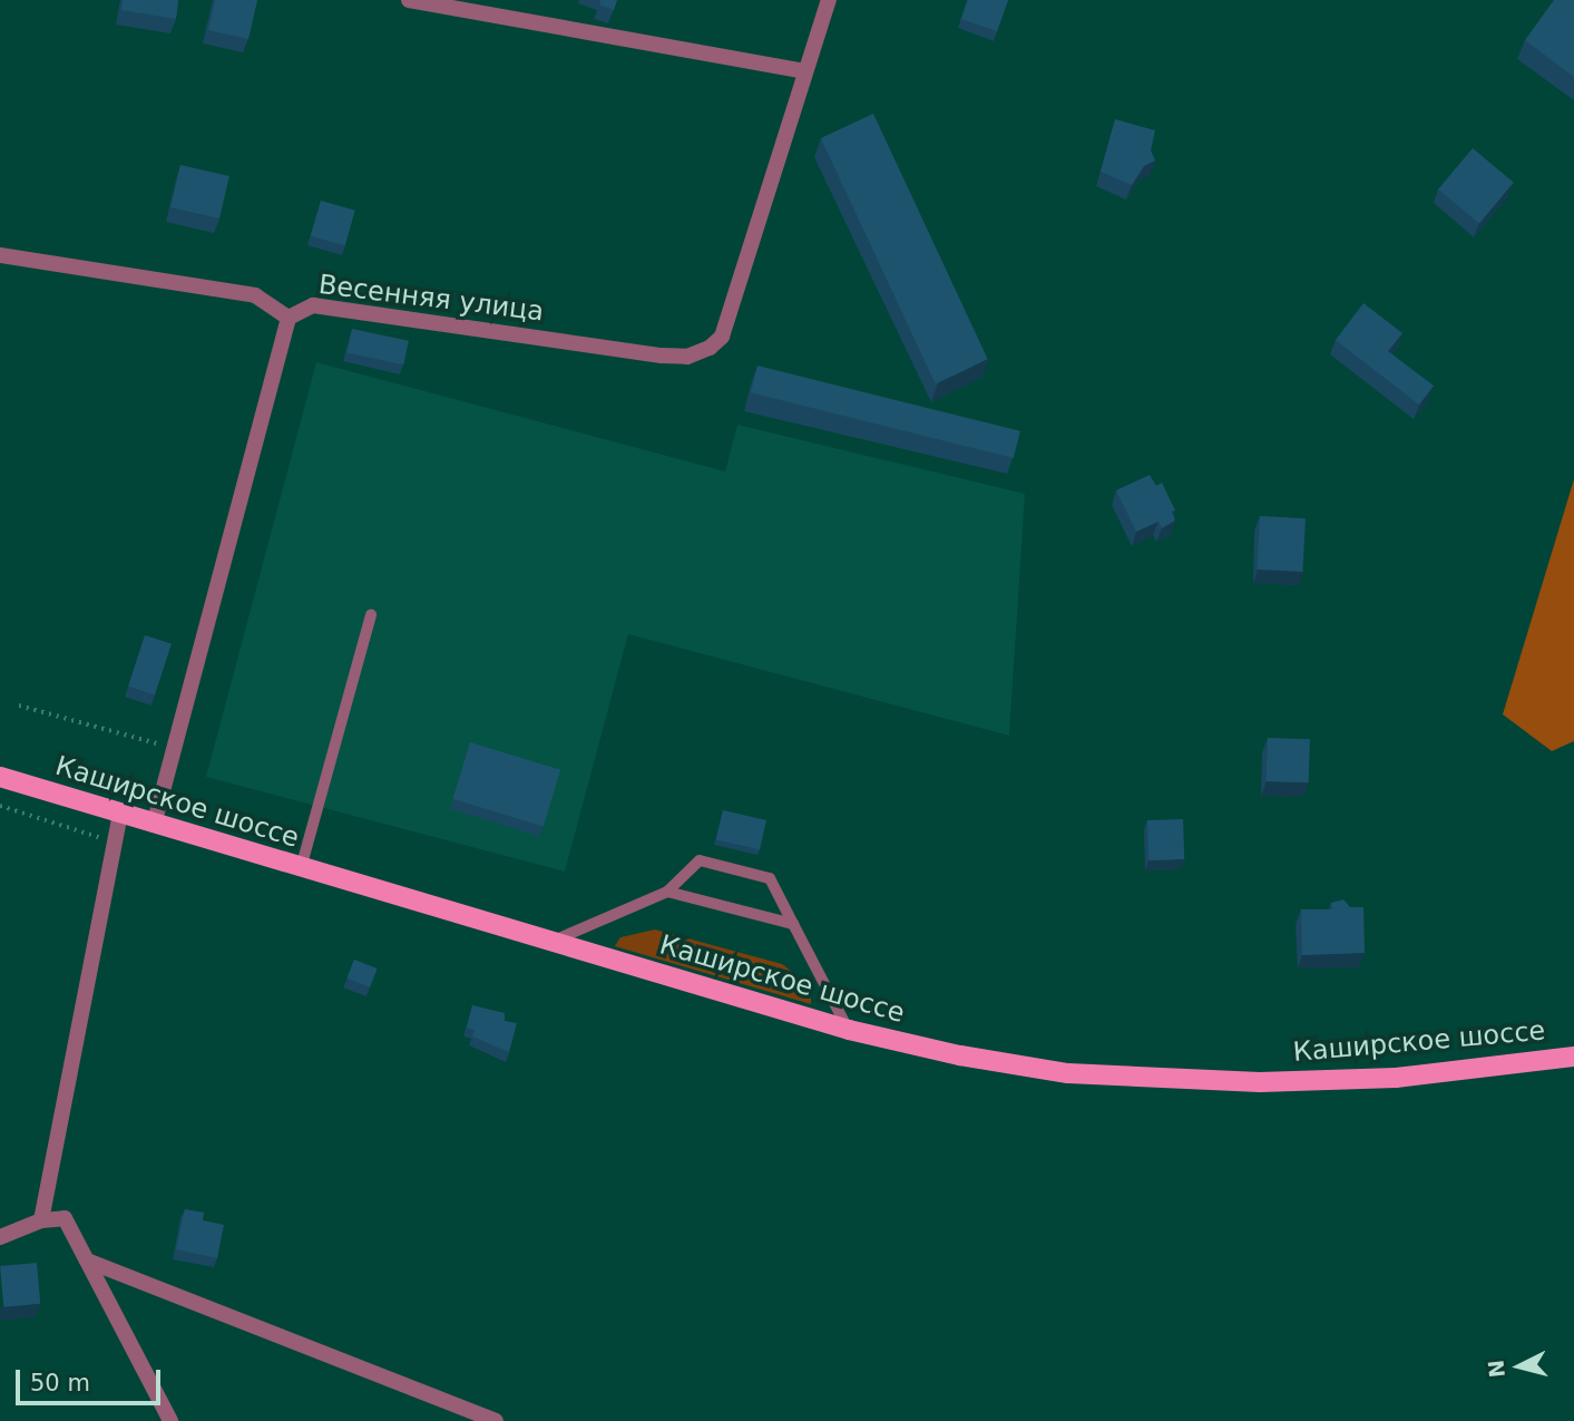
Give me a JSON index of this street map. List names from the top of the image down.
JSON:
{
  "streets": {
    "main road": ["Каширское шоссе"],
    "street": ["Весенняя улица"]
  },
  "scale_bar": "50 m",
  "north": "left"
}
